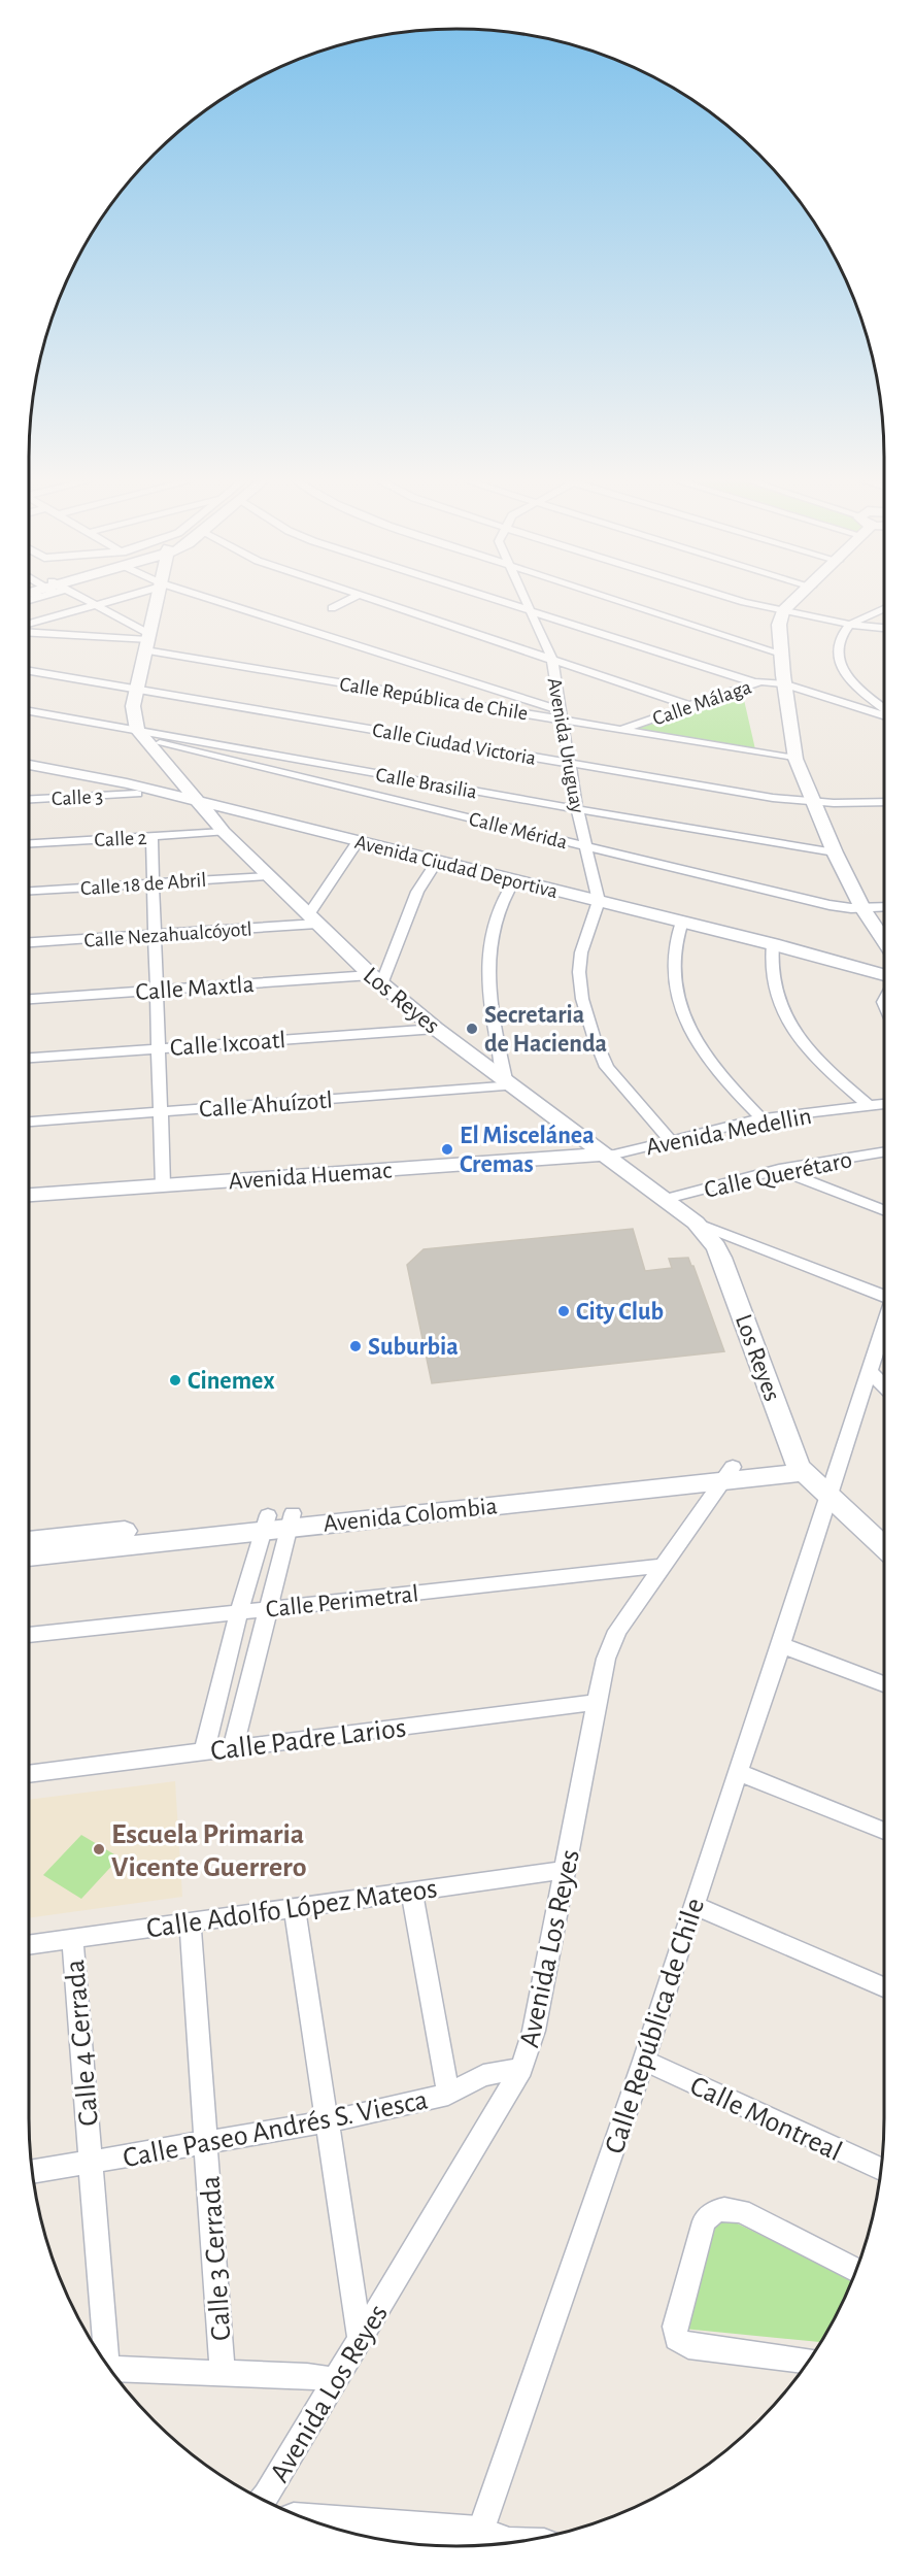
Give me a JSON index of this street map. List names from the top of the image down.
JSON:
{
  "streets": {
    "street": [
      "Calle República de Chile",
      "Calle Málaga",
      "Calle Ciudad Victoria",
      "Avenida Uruguay",
      "Calle Brasilia",
      "Calle 3",
      "Calle Mérida",
      "Calle 2",
      "Avenida Ciudad Deportiva",
      "Calle 18 de Abril",
      "Calle Nezahualcóyotl",
      "Calle Maxtla",
      "Los Reyes",
      "Calle Ixcoatl",
      "Calle Ahuízotl",
      "Avenida Medellin",
      "Calle Querétaro",
      "Avenida Huemac",
      "Avenida Colombia",
      "Calle Perimetral",
      "Calle Padre Larios",
      "Calle Adolfo López Mateos",
      "Avenida Los Reyes",
      "Calle 4 Cerrada",
      "Calle Montreal",
      "Calle Paseo Andrés S. Viesca",
      "Calle 3 Cerrada"
    ]
  },
  "crossings": [
    ["Calle República de Chile", "Calle Málaga"],
    ["Calle República de Chile", "Avenida Uruguay"],
    ["Calle República de Chile", "Los Reyes"],
    ["Calle República de Chile", "Calle Montreal"],
    ["Calle Ciudad Victoria", "Avenida Uruguay"],
    ["Avenida Uruguay", "Calle Brasilia"],
    ["Avenida Uruguay", "Calle Mérida"],
    ["Avenida Uruguay", "Avenida Ciudad Deportiva"],
    ["Calle Brasilia", "Calle Mérida"],
    ["Calle Brasilia", "Los Reyes"],
    ["Calle 3", "Avenida Ciudad Deportiva"],
    ["Calle Mérida", "Los Reyes"],
    ["Calle 2", "Los Reyes"],
    ["Avenida Ciudad Deportiva", "Los Reyes"],
    ["Calle 18 de Abril", "Los Reyes"],
    ["Calle Nezahualcóyotl", "Los Reyes"],
    ["Calle Maxtla", "Los Reyes"],
    ["Los Reyes", "Calle Ixcoatl"],
    ["Los Reyes", "Calle Ahuízotl"],
    ["Los Reyes", "Avenida Medellin"],
    ["Los Reyes", "Calle Querétaro"],
    ["Los Reyes", "Avenida Huemac"],
    ["Los Reyes", "Avenida Colombia"],
    ["Avenida Medellin", "Avenida Huemac"],
    ["Avenida Colombia", "Avenida Los Reyes"],
    ["Calle Perimetral", "Avenida Los Reyes"],
    ["Calle Padre Larios", "Avenida Los Reyes"],
    ["Calle Adolfo López Mateos", "Avenida Los Reyes"],
    ["Calle Adolfo López Mateos", "Calle 4 Cerrada"],
    ["Calle Adolfo López Mateos", "Calle 3 Cerrada"],
    ["Avenida Los Reyes", "Calle Paseo Andrés S. Viesca"],
    ["Calle 4 Cerrada", "Calle Paseo Andrés S. Viesca"],
    ["Calle Paseo Andrés S. Viesca", "Calle 3 Cerrada"]
  ],
  "places": [
    "Secretaria de Hacienda",
    "El Miscelánea Cremas",
    "City Club",
    "Suburbia",
    "Cinemex",
    "Escuela Primaria Vicente Guerrero"
  ]
}
